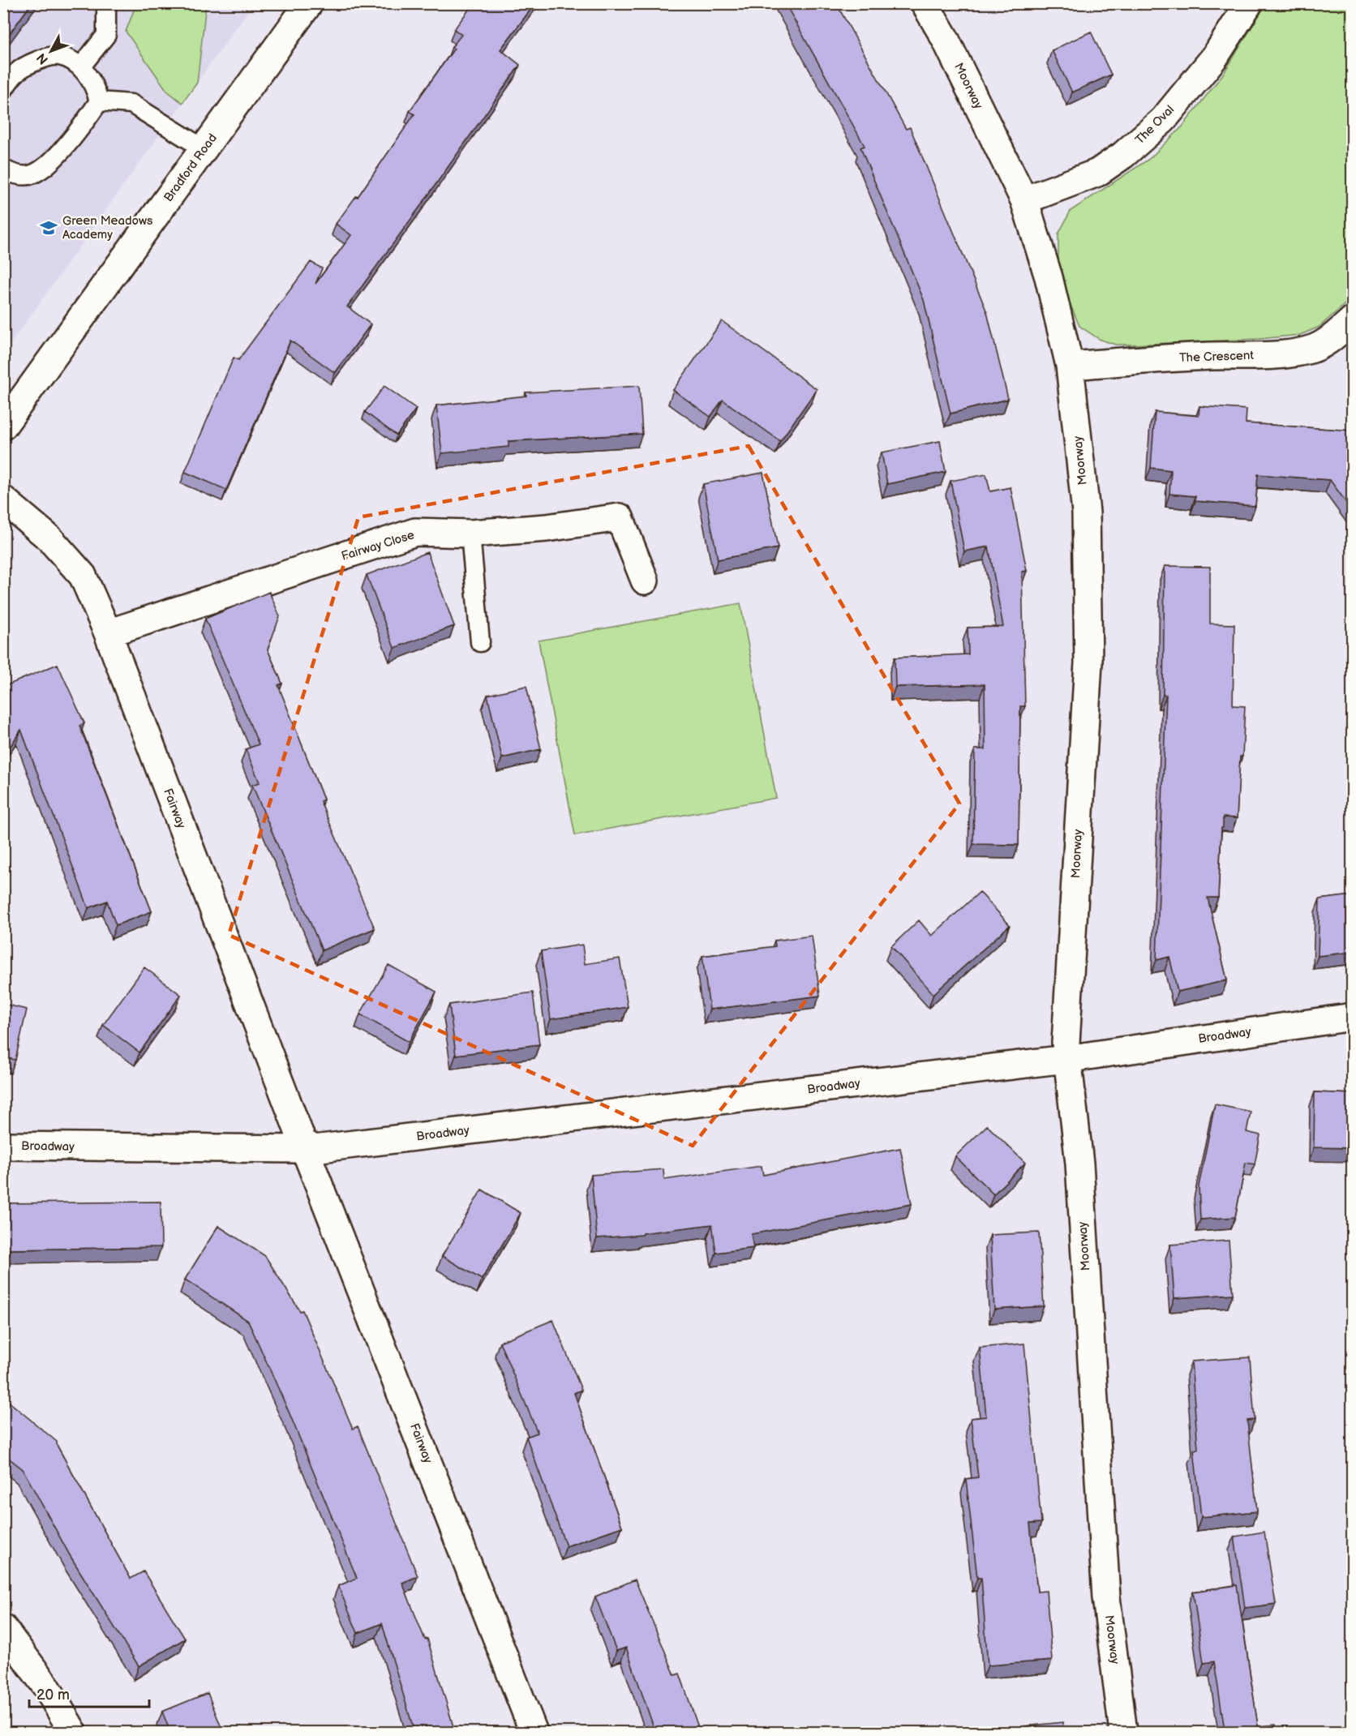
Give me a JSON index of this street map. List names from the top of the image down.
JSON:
{
  "streets": {
    "street": [
      "Moorway",
      "The Oval",
      "Bradford Road",
      "The Crescent",
      "Fairway Close",
      "Fairway",
      "Broadway"
    ]
  },
  "crossings": [
    ["Moorway", "The Oval"],
    ["Moorway", "The Crescent"],
    ["Moorway", "Broadway"],
    ["Fairway Close", "Fairway"],
    ["Fairway", "Broadway"]
  ],
  "places": {
    "school or university": ["Green Meadows Academy"]
  },
  "scale_bar": "20 m",
  "north": "bottom left"
}
